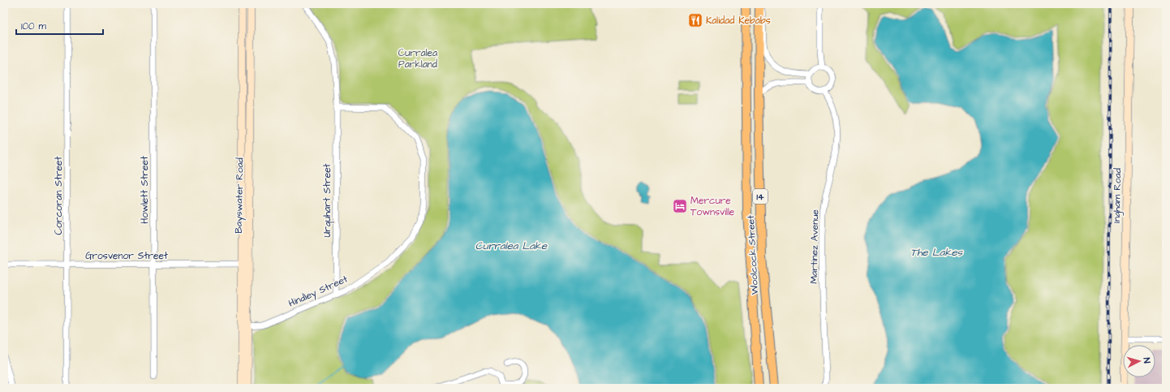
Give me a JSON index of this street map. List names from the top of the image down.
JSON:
{
  "streets": {
    "main road": [
      "Bayswater Road",
      "Ingham Road",
      "14",
      "Woolcock Street"
    ],
    "street": [
      "Howlett Street",
      "Corcoran Street",
      "Urquhart Street",
      "Martinez Avenue",
      "Grosvenor Street",
      "Hindley Street"
    ]
  },
  "crossings": [
    ["Howlett Street", "Grosvenor Street"],
    ["Corcoran Street", "Grosvenor Street"],
    ["Bayswater Road", "Grosvenor Street"],
    ["Bayswater Road", "Hindley Street"],
    ["Urquhart Street", "Hindley Street"]
  ],
  "water": ["Curralea Lake", "The Lakes"],
  "parks": ["Curralea Parkland"],
  "places": {
    "restaurant": ["Kalidad Kebabs"],
    "hotel": ["Mercure Townsville"]
  },
  "scale_bar": "100 m",
  "north": "right"
}
